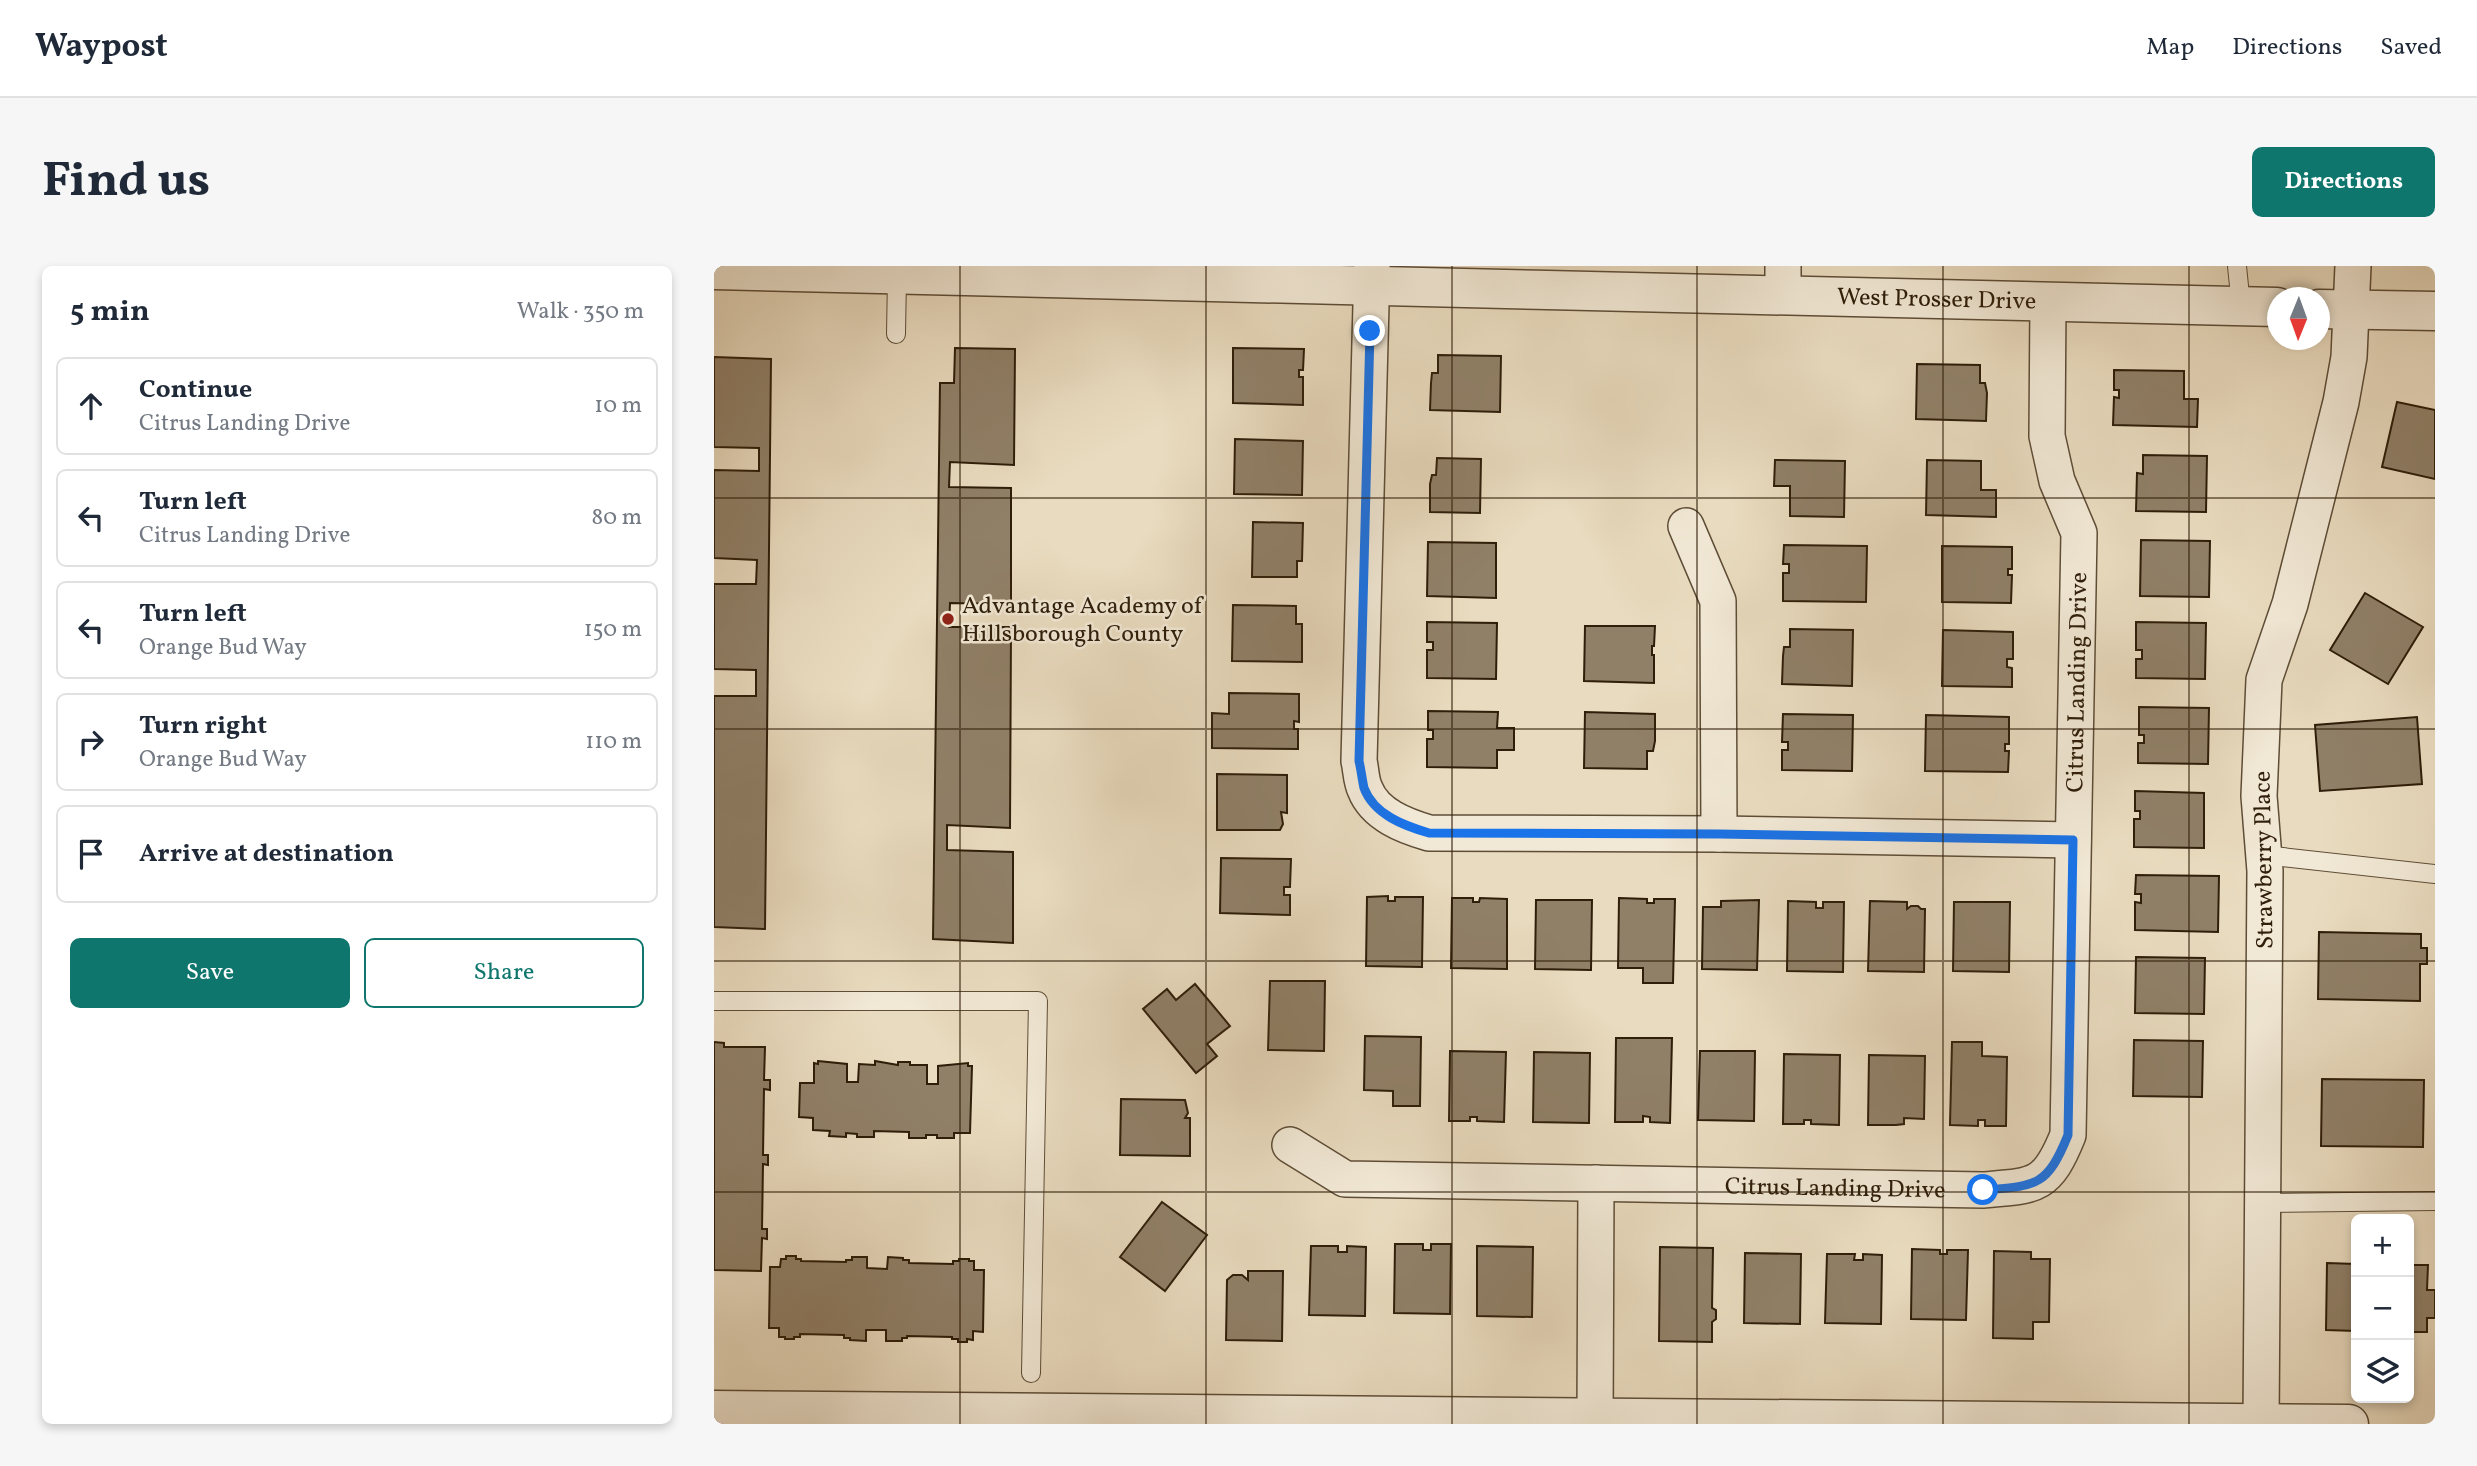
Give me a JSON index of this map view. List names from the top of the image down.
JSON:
{
  "streets": {
    "street": ["West Prosser Drive", "Citrus Landing Drive", "Strawberry Place"]
  },
  "crossings": [
    ["West Prosser Drive", "Citrus Landing Drive"]
  ],
  "places": ["Advantage Academy of Hillsborough County"],
  "north": "bottom",
  "page": {
    "header": "Waypost",
    "nav": ["Map", "Directions", "Saved"],
    "buttons": [
      "Directions",
      ["Save", "Share"]
    ],
    "title": "Find us",
    "heading": ["5 min", "Walk · 350 m"],
    "list": [
      ["Continue", "Citrus Landing Drive", "10 m"],
      ["Turn left", "Citrus Landing Drive", "80 m"],
      ["Turn left", "Orange Bud Way", "150 m"],
      ["Turn right", "Orange Bud Way", "110 m"],
      "Arrive at destination"
    ],
    "map_buttons": ["+", "−"]
  }
}
